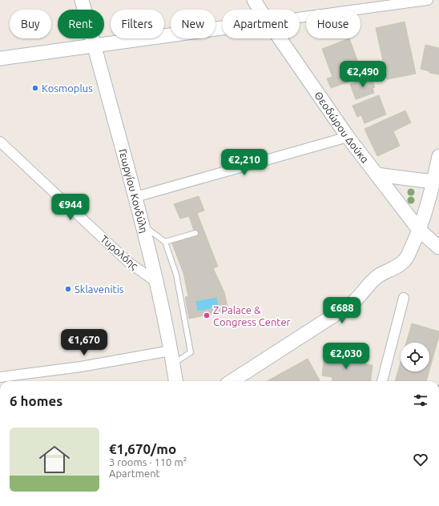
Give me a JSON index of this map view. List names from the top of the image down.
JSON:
{
  "streets": {
    "street": ["Θεοδώρου Δούκα", "Γεωργίου Κονδύλη", "Τυρολόης"]
  },
  "crossings": [
    ["Γεωργίου Κονδύλη", "Τυρολόης"]
  ],
  "places": ["Kosmoplus", "Sklavenitis", "Z Palace & Congress Center"],
  "page": {
    "chip": [
      "Buy",
      "Rent",
      "Filters",
      "New",
      "Apartment",
      "House"
    ],
    "price": [
      "€2,490",
      "€2,210",
      "€944",
      "€688",
      "€1,670",
      "€2,030"
    ],
    "heading": "6 homes",
    "list": [
      {
        "name": "€1,670/mo",
        "note": "3 rooms · 110 m² · Apartment"
      }
    ]
  }
}
